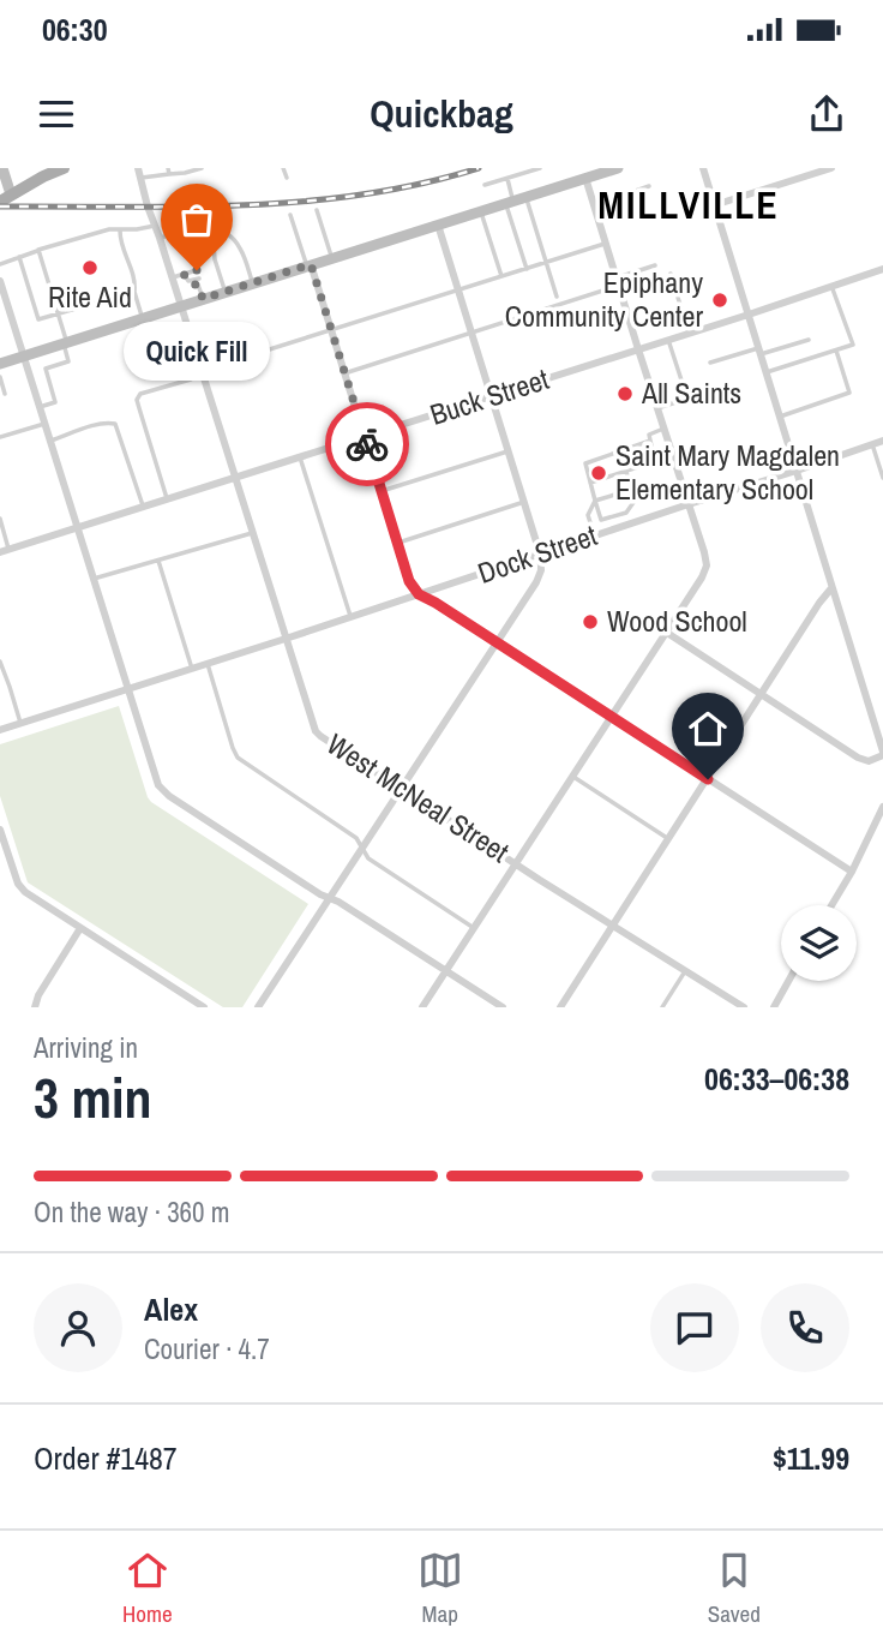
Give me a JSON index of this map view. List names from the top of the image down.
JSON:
{
  "streets": {
    "street": ["Buck Street", "Dock Street", "West McNeal Street"]
  },
  "crossings": [
    ["Buck Street", "West McNeal Street"],
    ["Dock Street", "West McNeal Street"]
  ],
  "districts": ["MILLVILLE"],
  "places": [
    "Rite Aid",
    "Quick Fill",
    "Epiphany Community Center",
    "All Saints",
    "Saint Mary Magdalen Elementary School",
    "Wood School"
  ],
  "page": {
    "status": "06:30",
    "header": "Quickbag",
    "bubble": "Quick Fill",
    "heading": ["3 min", "Arriving in", "06:33–06:38"],
    "panel": [
      "Alex",
      "Courier · 4.7",
      "Order #1487",
      "$11.99"
    ],
    "bar": "On the way · 360 m",
    "tabs": ["Home", "Map", "Saved"]
  }
}
